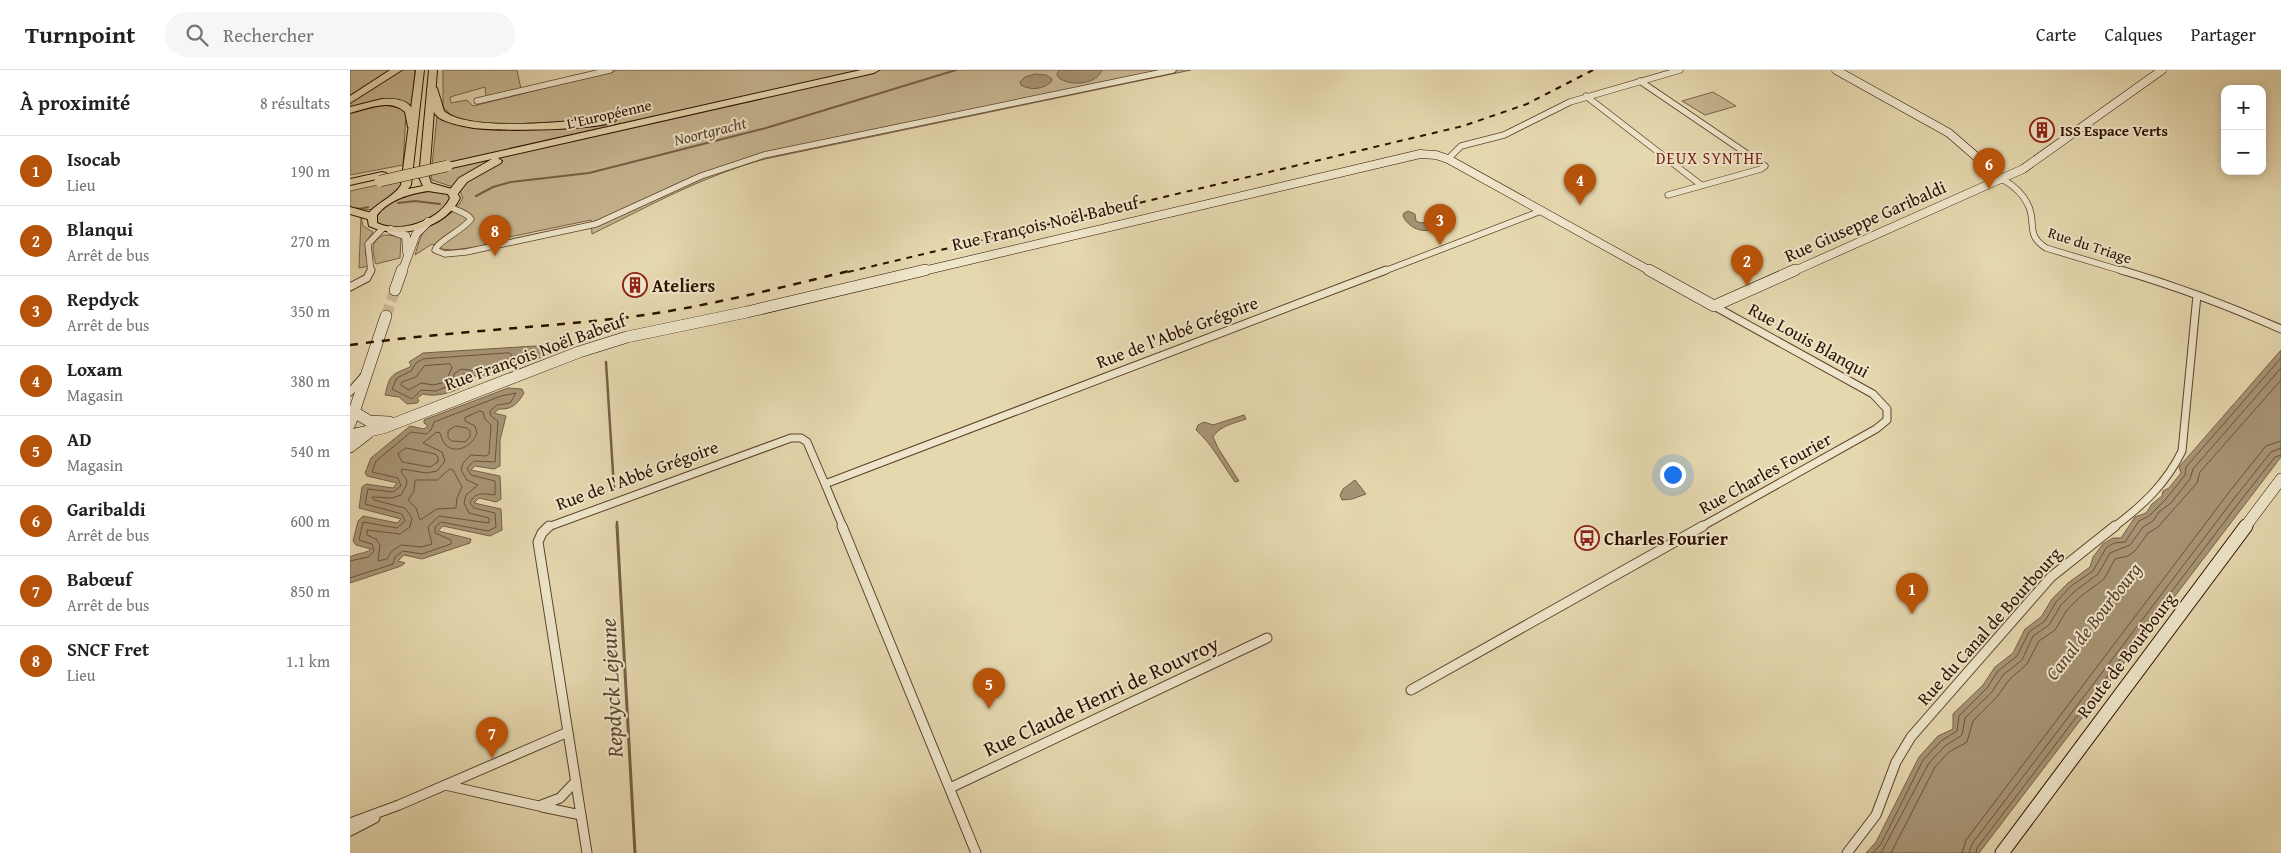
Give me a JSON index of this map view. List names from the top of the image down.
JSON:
{
  "streets": {
    "highway": ["L'Européenne"],
    "street": [
      "Rue Giuseppe Garibaldi",
      "Rue François Noël Babeuf",
      "Rue du Triage",
      "Rue de l'Abbé Grégoire",
      "Rue Louis Blanqui",
      "Rue Charles Fourier",
      "Rue du Canal de Bourbourg",
      "Route de Bourbourg",
      "Rue Claude Henri de Rouvroy"
    ]
  },
  "crossings": [
    ["Rue Giuseppe Garibaldi", "Rue du Triage"],
    ["Rue Giuseppe Garibaldi", "Rue Louis Blanqui"],
    ["Rue François Noël Babeuf", "Rue Louis Blanqui"],
    ["Rue du Triage", "Rue du Canal de Bourbourg"],
    ["Rue de l'Abbé Grégoire", "Rue Louis Blanqui"],
    ["Rue de l'Abbé Grégoire", "Rue Claude Henri de Rouvroy"],
    ["Rue Louis Blanqui", "Rue Charles Fourier"]
  ],
  "districts": ["DEUX SYNTHE"],
  "water": ["Noortgracht", "Canal de Bourbourg", "Repdyck Lejeune"],
  "places": {
    "building": ["ISS Espace Verts", "Ateliers"],
    "bus stop": ["Charles Fourier"]
  },
  "page": {
    "header": "Turnpoint",
    "search": "Rechercher",
    "nav": ["Carte", "Calques", "Partager"],
    "heading": ["À proximité", "8 résultats"],
    "map_buttons": ["+", "−"],
    "list": [
      {
        "mark": "1",
        "name": "Isocab",
        "note": "Lieu",
        "value": "190 m"
      },
      {
        "mark": "2",
        "name": "Blanqui",
        "note": "Arrêt de bus",
        "value": "270 m"
      },
      {
        "mark": "3",
        "name": "Repdyck",
        "note": "Arrêt de bus",
        "value": "350 m"
      },
      {
        "mark": "4",
        "name": "Loxam",
        "note": "Magasin",
        "value": "380 m"
      },
      {
        "mark": "5",
        "name": "AD",
        "note": "Magasin",
        "value": "540 m"
      },
      {
        "mark": "6",
        "name": "Garibaldi",
        "note": "Arrêt de bus",
        "value": "600 m"
      },
      {
        "mark": "7",
        "name": "Babœuf",
        "note": "Arrêt de bus",
        "value": "850 m"
      },
      {
        "mark": "8",
        "name": "SNCF Fret",
        "note": "Lieu",
        "value": "1.1 km"
      }
    ],
    "pins": [
      "6",
      "4",
      "3",
      "8",
      "2",
      "1",
      "5",
      "7"
    ]
  }
}
